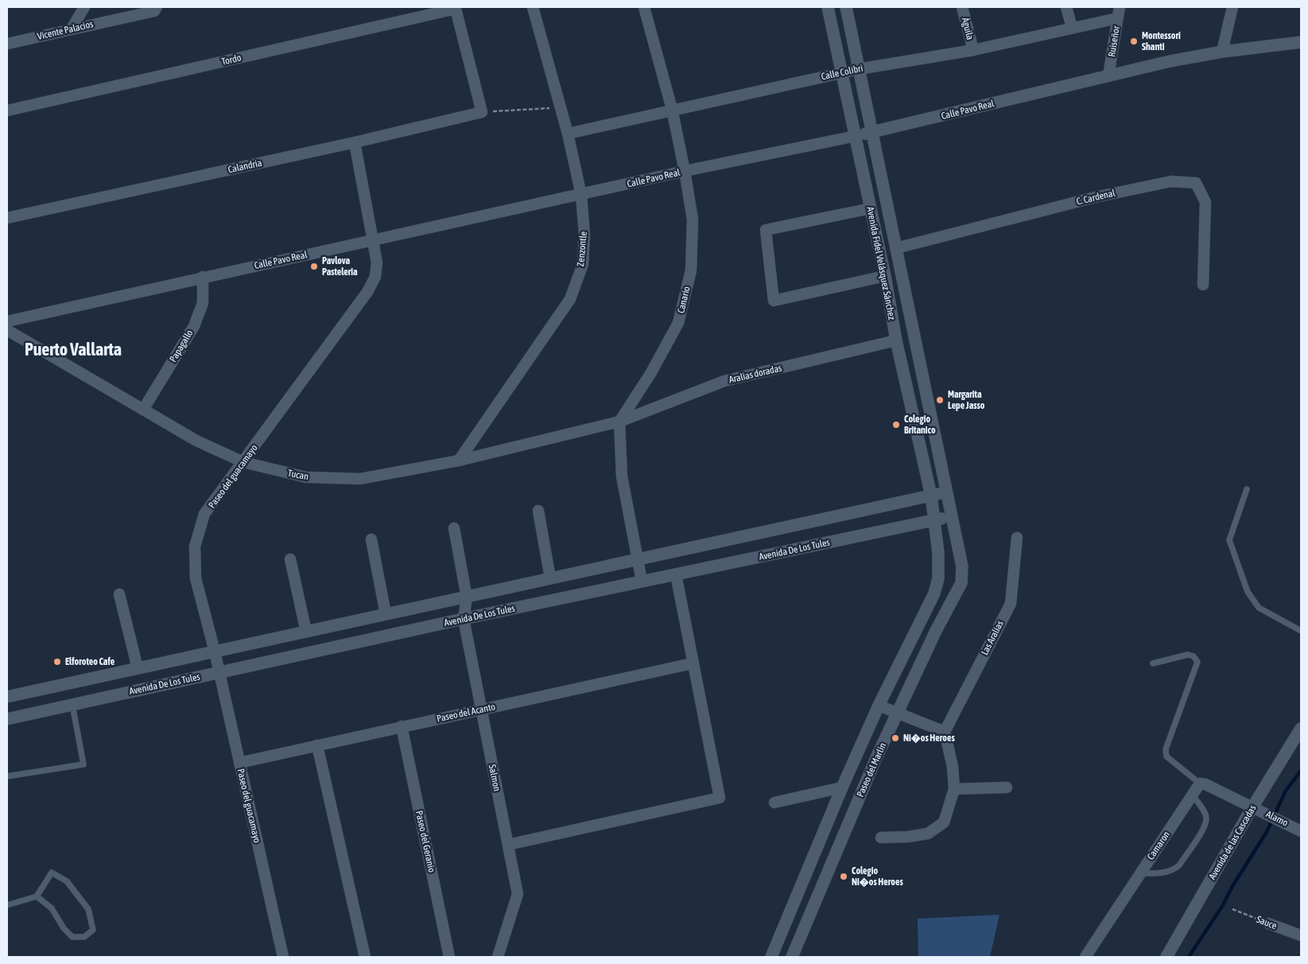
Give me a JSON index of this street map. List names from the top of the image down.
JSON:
{
  "streets": {
    "street": [
      "Águila",
      "Vicente Palacios",
      "Ruiseñor",
      "Tordo",
      "Calle Colibri",
      "Calle Pavo Real",
      "Calandria",
      "C. Cardenal",
      "Zenzontle",
      "Avenida Fidel Velásquez Sánchez",
      "Canario",
      "Papagallo",
      "Aralias doradas",
      "Tucan",
      "Paseo del guacamayo",
      "Avenida De Los Tules",
      "Las Aralias",
      "Paseo del Acanto",
      "Paseo del Marlin",
      "Salmon",
      "Alamo",
      "Paseo del Geranio",
      "Avenida de las Cascadas",
      "Camaron",
      "Sauce"
    ]
  },
  "crossings": [
    ["Águila", "Calle Colibri"],
    ["Ruiseñor", "Calle Colibri"],
    ["Ruiseñor", "Calle Pavo Real"],
    ["Tordo", "Calandria"],
    ["Calle Colibri", "Zenzontle"],
    ["Calle Colibri", "Avenida Fidel Velásquez Sánchez"],
    ["Calle Colibri", "Canario"],
    ["Calle Pavo Real", "Zenzontle"],
    ["Calle Pavo Real", "Avenida Fidel Velásquez Sánchez"],
    ["Calle Pavo Real", "Canario"],
    ["Calle Pavo Real", "Papagallo"],
    ["Calle Pavo Real", "Paseo del guacamayo"],
    ["Calandria", "Paseo del guacamayo"],
    ["C. Cardenal", "Avenida Fidel Velásquez Sánchez"],
    ["Zenzontle", "Tucan"],
    ["Avenida Fidel Velásquez Sánchez", "Aralias doradas"],
    ["Avenida Fidel Velásquez Sánchez", "Avenida De Los Tules"],
    ["Avenida Fidel Velásquez Sánchez", "Paseo del Marlin"],
    ["Canario", "Aralias doradas"],
    ["Canario", "Tucan"],
    ["Papagallo", "Tucan"],
    ["Aralias doradas", "Tucan"],
    ["Tucan", "Paseo del guacamayo"],
    ["Paseo del guacamayo", "Avenida De Los Tules"],
    ["Paseo del guacamayo", "Paseo del Acanto"],
    ["Avenida De Los Tules", "Paseo del Marlin"],
    ["Avenida De Los Tules", "Salmon"],
    ["Paseo del Acanto", "Salmon"],
    ["Paseo del Acanto", "Paseo del Geranio"],
    ["Alamo", "Avenida de las Cascadas"]
  ],
  "districts": ["Puerto Vallarta"],
  "places": [
    "Montessori Shanti",
    "Pavlova Pasteleria",
    "Margarita Lepe Jasso",
    "Colegio Britanico",
    "Elforoteo Cafe",
    "Ni�os Heroes",
    "Colegio Ni�os Heroes"
  ]
}
